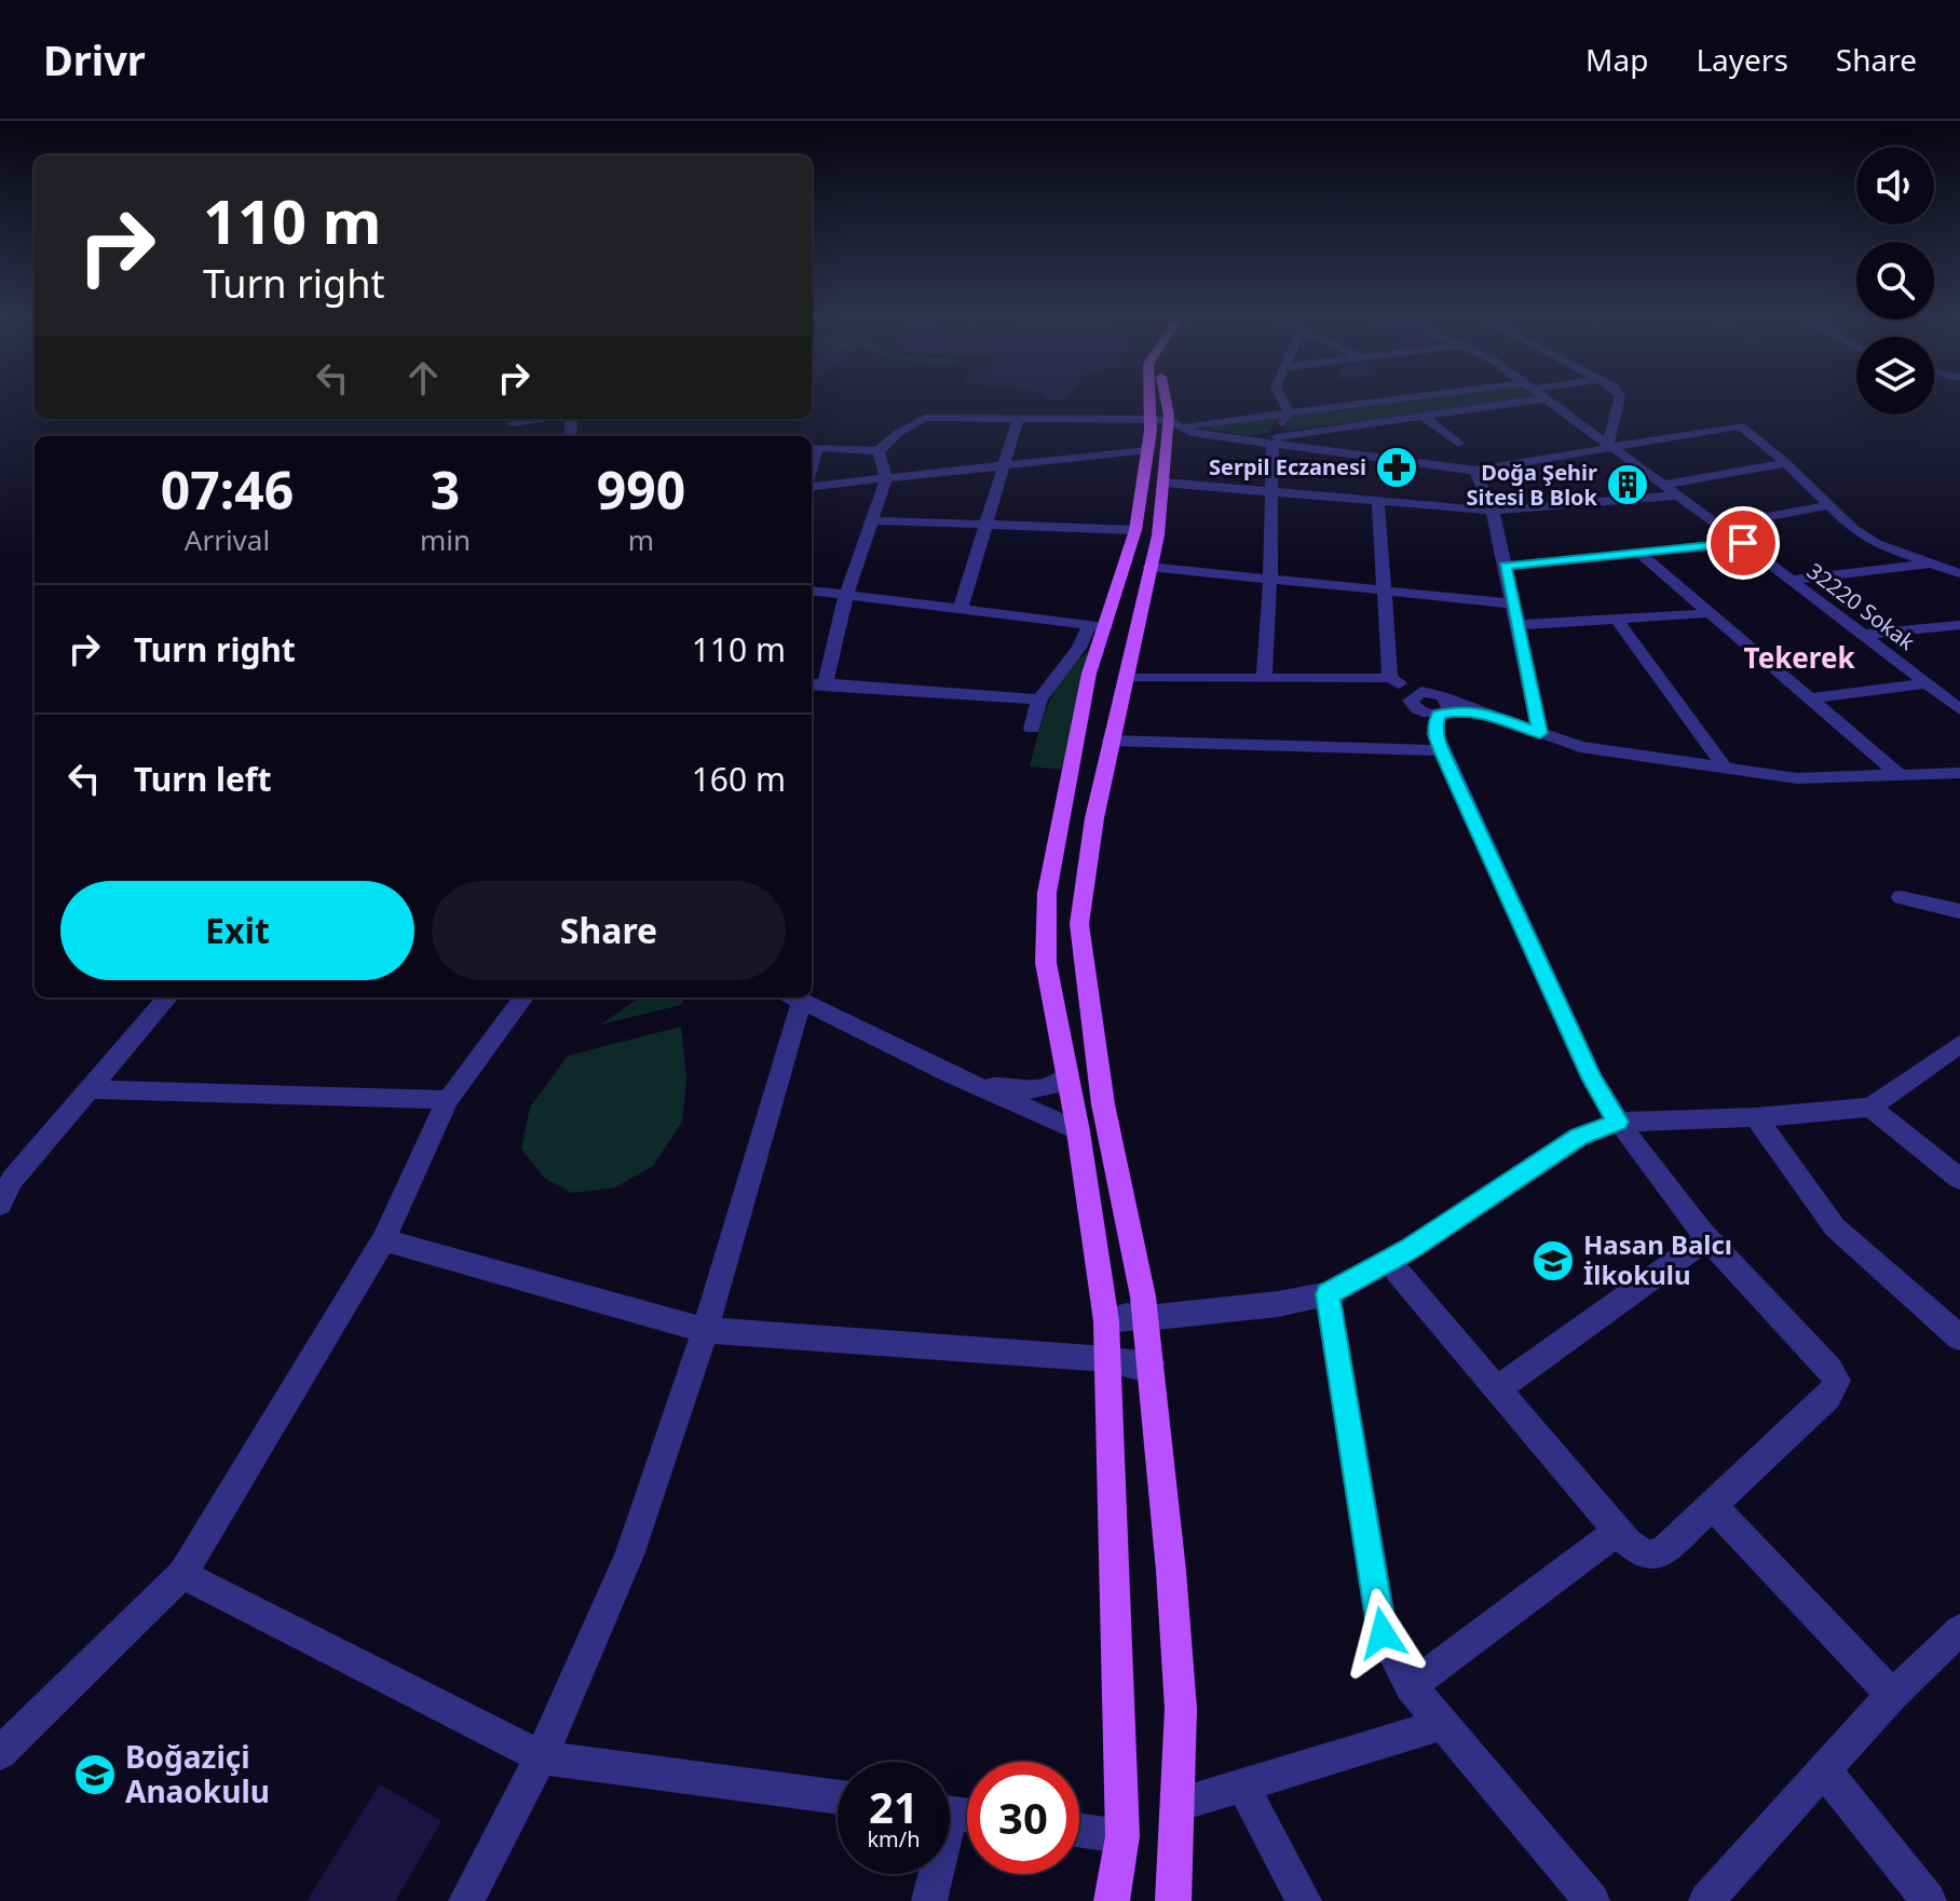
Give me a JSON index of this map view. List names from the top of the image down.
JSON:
{
  "streets": {
    "street": ["32220 Sokak"]
  },
  "districts": ["Tekerek"],
  "places": {
    "pharmacy": ["Serpil Eczanesi"],
    "building": ["Doğa Şehir Sitesi B Blok"],
    "school or university": ["Hasan Balcı İlkokulu", "Boğaziçi Anaokulu"]
  },
  "page": {
    "header": "Drivr",
    "nav": ["Map", "Layers", "Share"],
    "turn": ["110 m", "Turn right"],
    "eta": [
      "07:46",
      "Arrival",
      "3",
      "min",
      "990",
      "m"
    ],
    "list": [
      {
        "name": "Turn right",
        "value": "110 m"
      },
      {
        "name": "Turn left",
        "value": "160 m"
      }
    ],
    "buttons": ["Exit", "Share"],
    "speed": "21 km/h",
    "limit": "30"
  }
}
